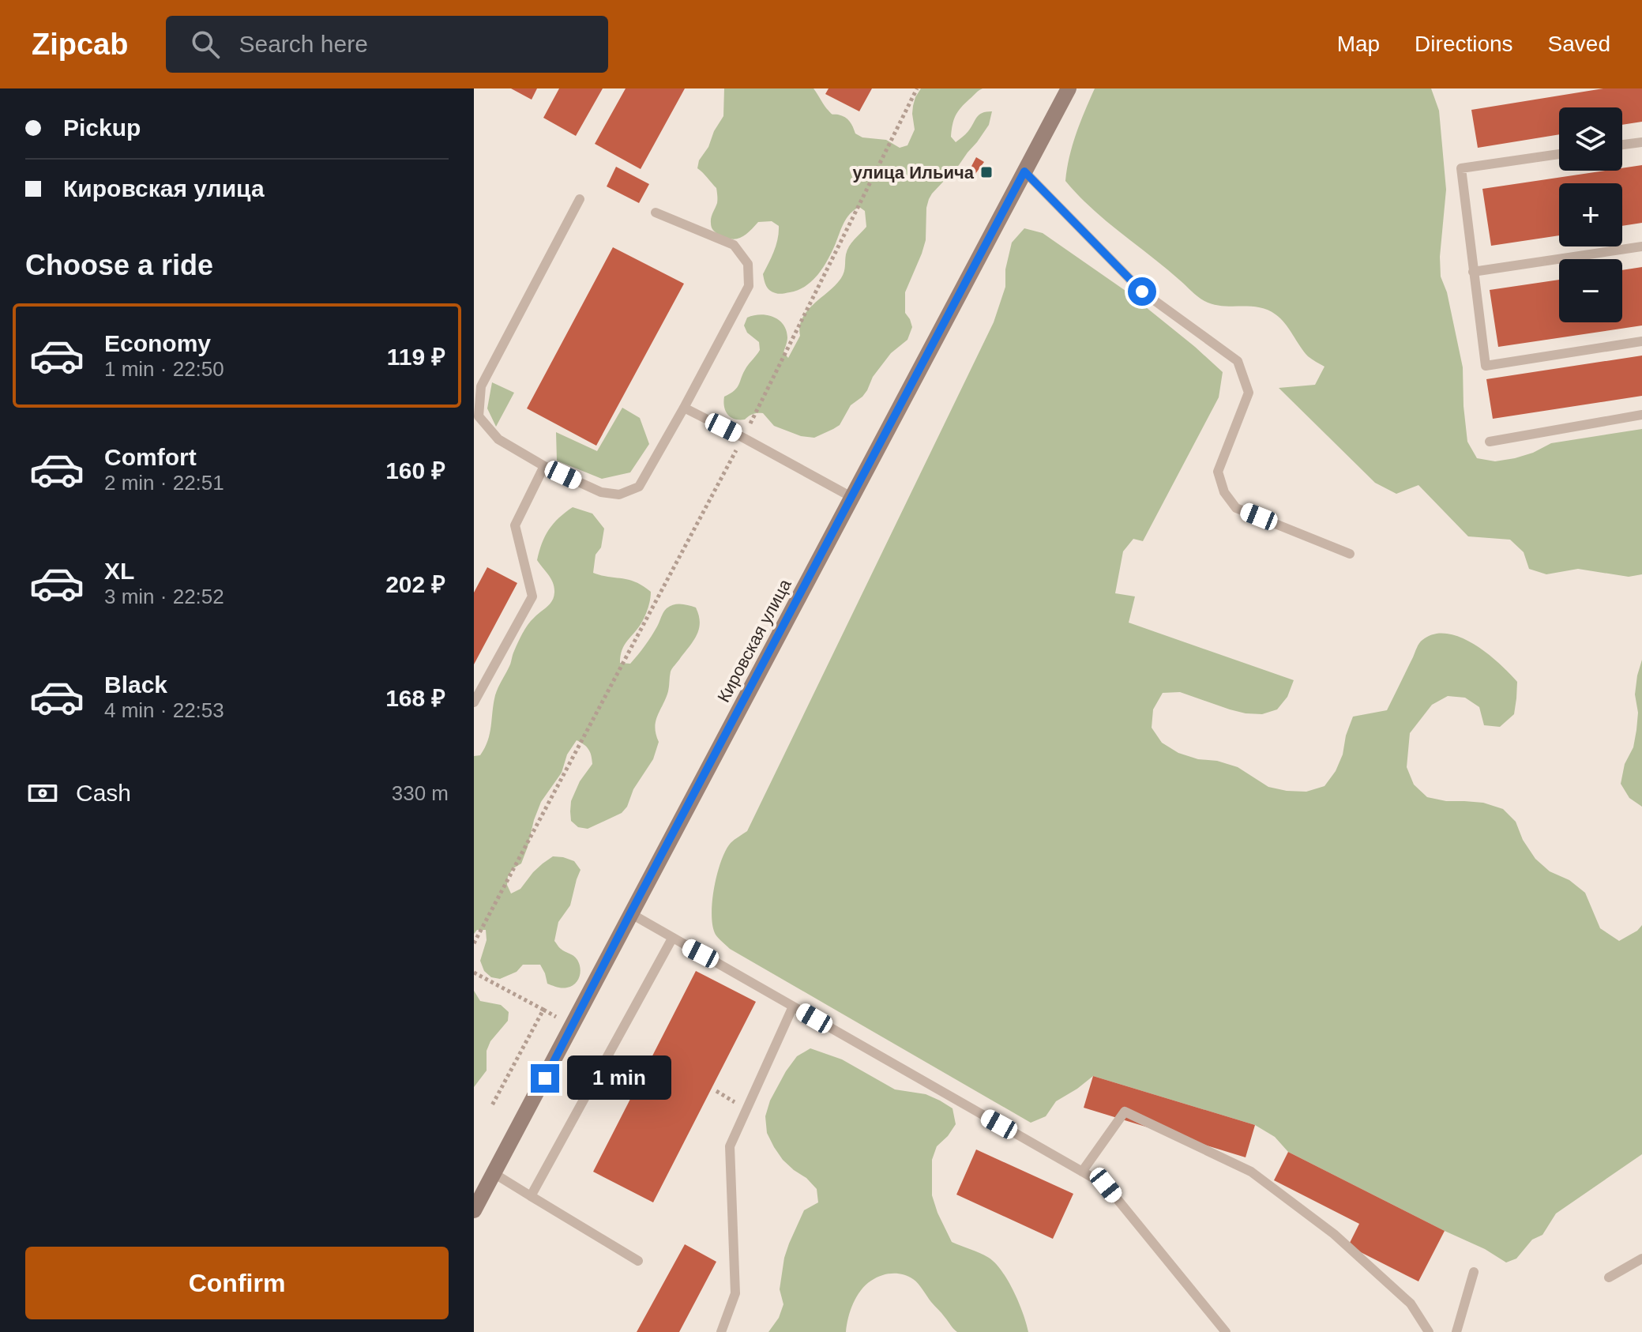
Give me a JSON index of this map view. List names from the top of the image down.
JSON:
{
  "streets": {
    "main road": ["Кировская улица"]
  },
  "places": {
    "transit": ["улица Ильича"]
  },
  "page": {
    "header": "Zipcab",
    "search": "Search here",
    "nav": ["Map", "Directions", "Saved"],
    "banner": ["Pickup", "Кировская улица"],
    "map_buttons": ["+", "−"],
    "heading": "Choose a ride",
    "list": [
      {
        "name": "Economy",
        "note": "1 min · 22:50",
        "value": "119 ₽"
      },
      {
        "name": "Comfort",
        "note": "2 min · 22:51",
        "value": "160 ₽"
      },
      {
        "name": "XL",
        "note": "3 min · 22:52",
        "value": "202 ₽"
      },
      {
        "name": "Black",
        "note": "4 min · 22:53",
        "value": "168 ₽"
      }
    ],
    "pay": ["Cash", "330 m"],
    "bubble": "1 min",
    "buttons": "Confirm"
  }
}
